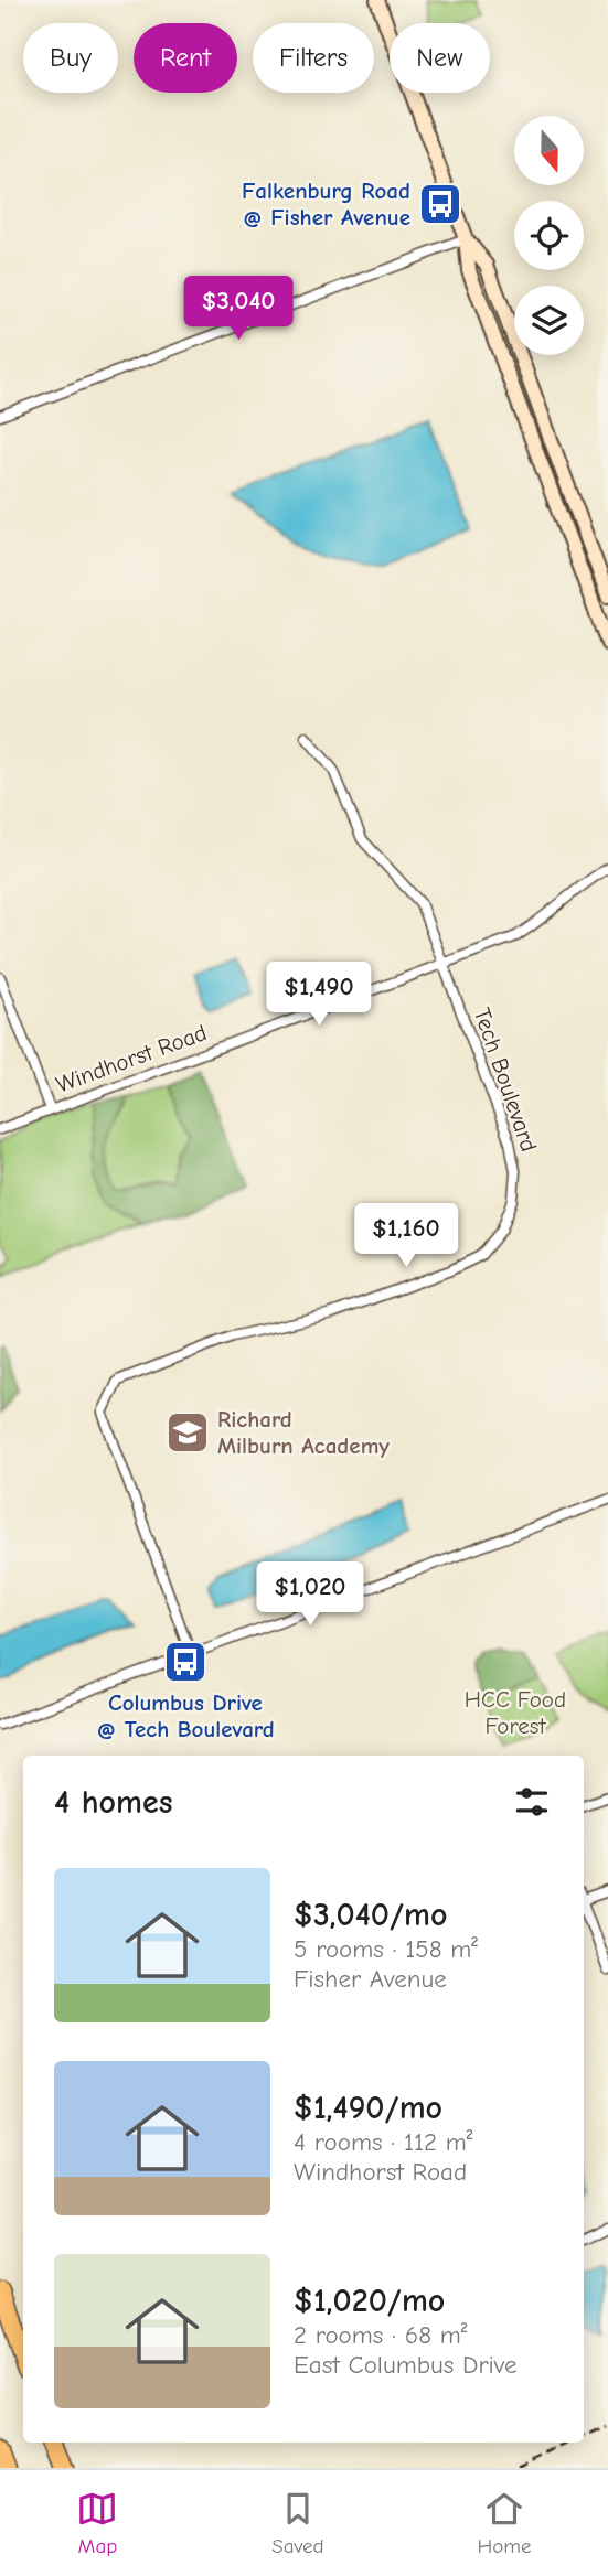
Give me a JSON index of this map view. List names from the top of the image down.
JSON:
{
  "streets": {
    "street": ["Windhorst Road", "Tech Boulevard"]
  },
  "crossings": [
    ["Windhorst Road", "Tech Boulevard"]
  ],
  "parks": ["HCC Food Forest"],
  "places": {
    "bus stop": ["Falkenburg Road @ Fisher Avenue", "Columbus Drive @ Tech Boulevard"],
    "school or university": ["Richard Milburn Academy"]
  },
  "north": "bottom",
  "page": {
    "chip": [
      "Buy",
      "Rent",
      "Filters",
      "New"
    ],
    "price": [
      "$3,040",
      "$1,490",
      "$1,160",
      "$1,020"
    ],
    "heading": "4 homes",
    "list": [
      {
        "name": "$3,040/mo",
        "note": "5 rooms · 158 m² · Fisher Avenue"
      },
      {
        "name": "$1,490/mo",
        "note": "4 rooms · 112 m² · Windhorst Road"
      },
      {
        "name": "$1,020/mo",
        "note": "2 rooms · 68 m² · East Columbus Drive"
      }
    ],
    "tabs": ["Map", "Saved", "Home"]
  }
}
